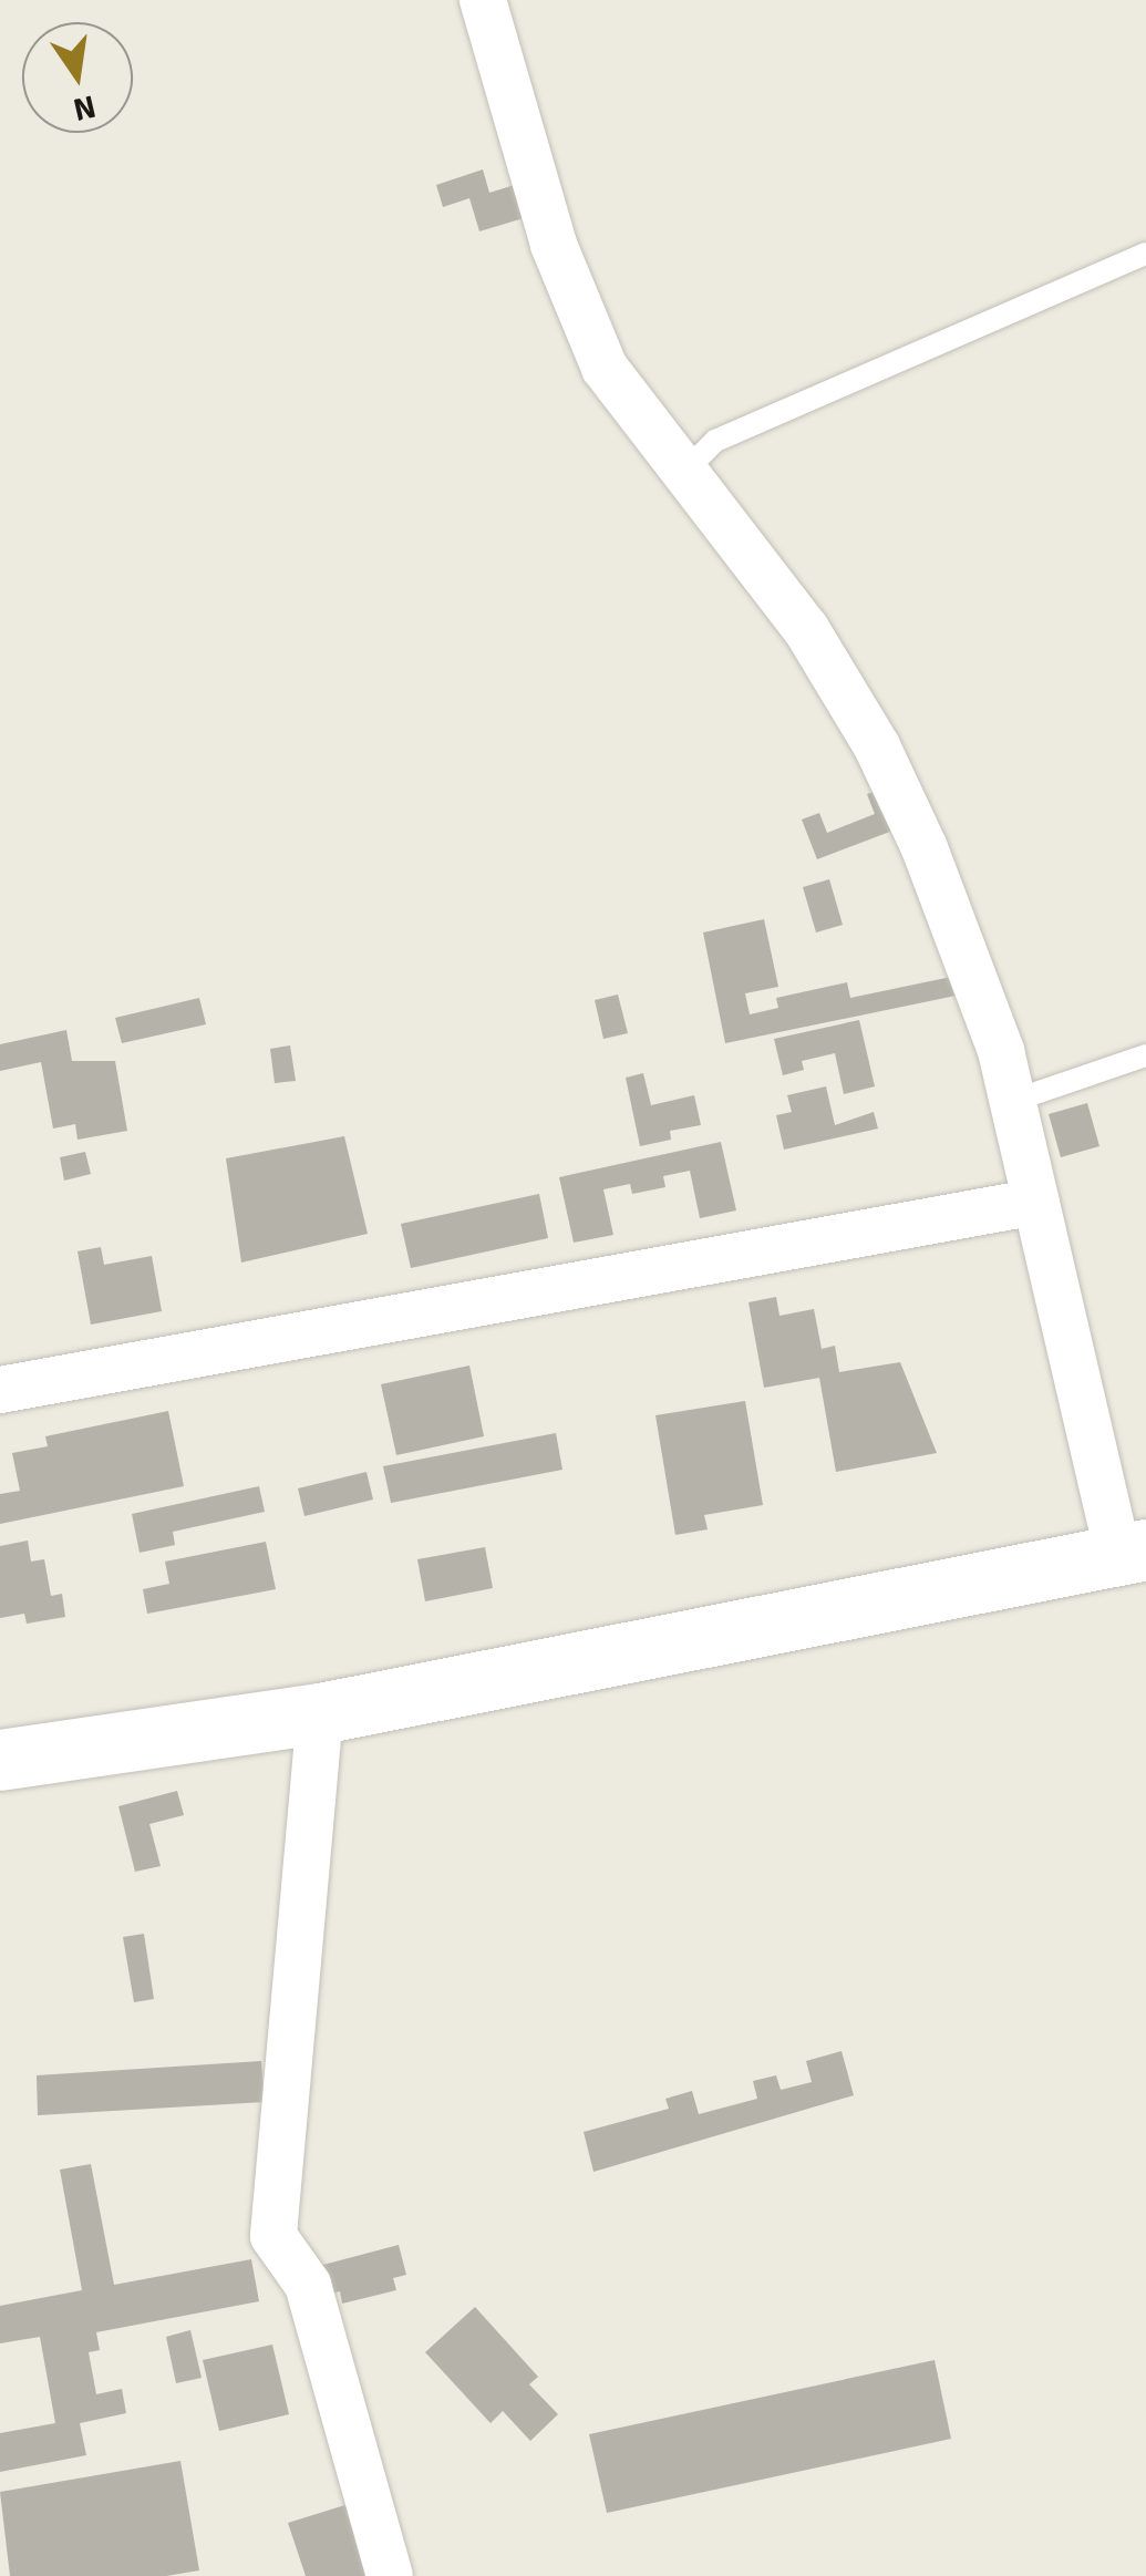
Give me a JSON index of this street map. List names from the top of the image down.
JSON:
{
  "north": "bottom"
}
